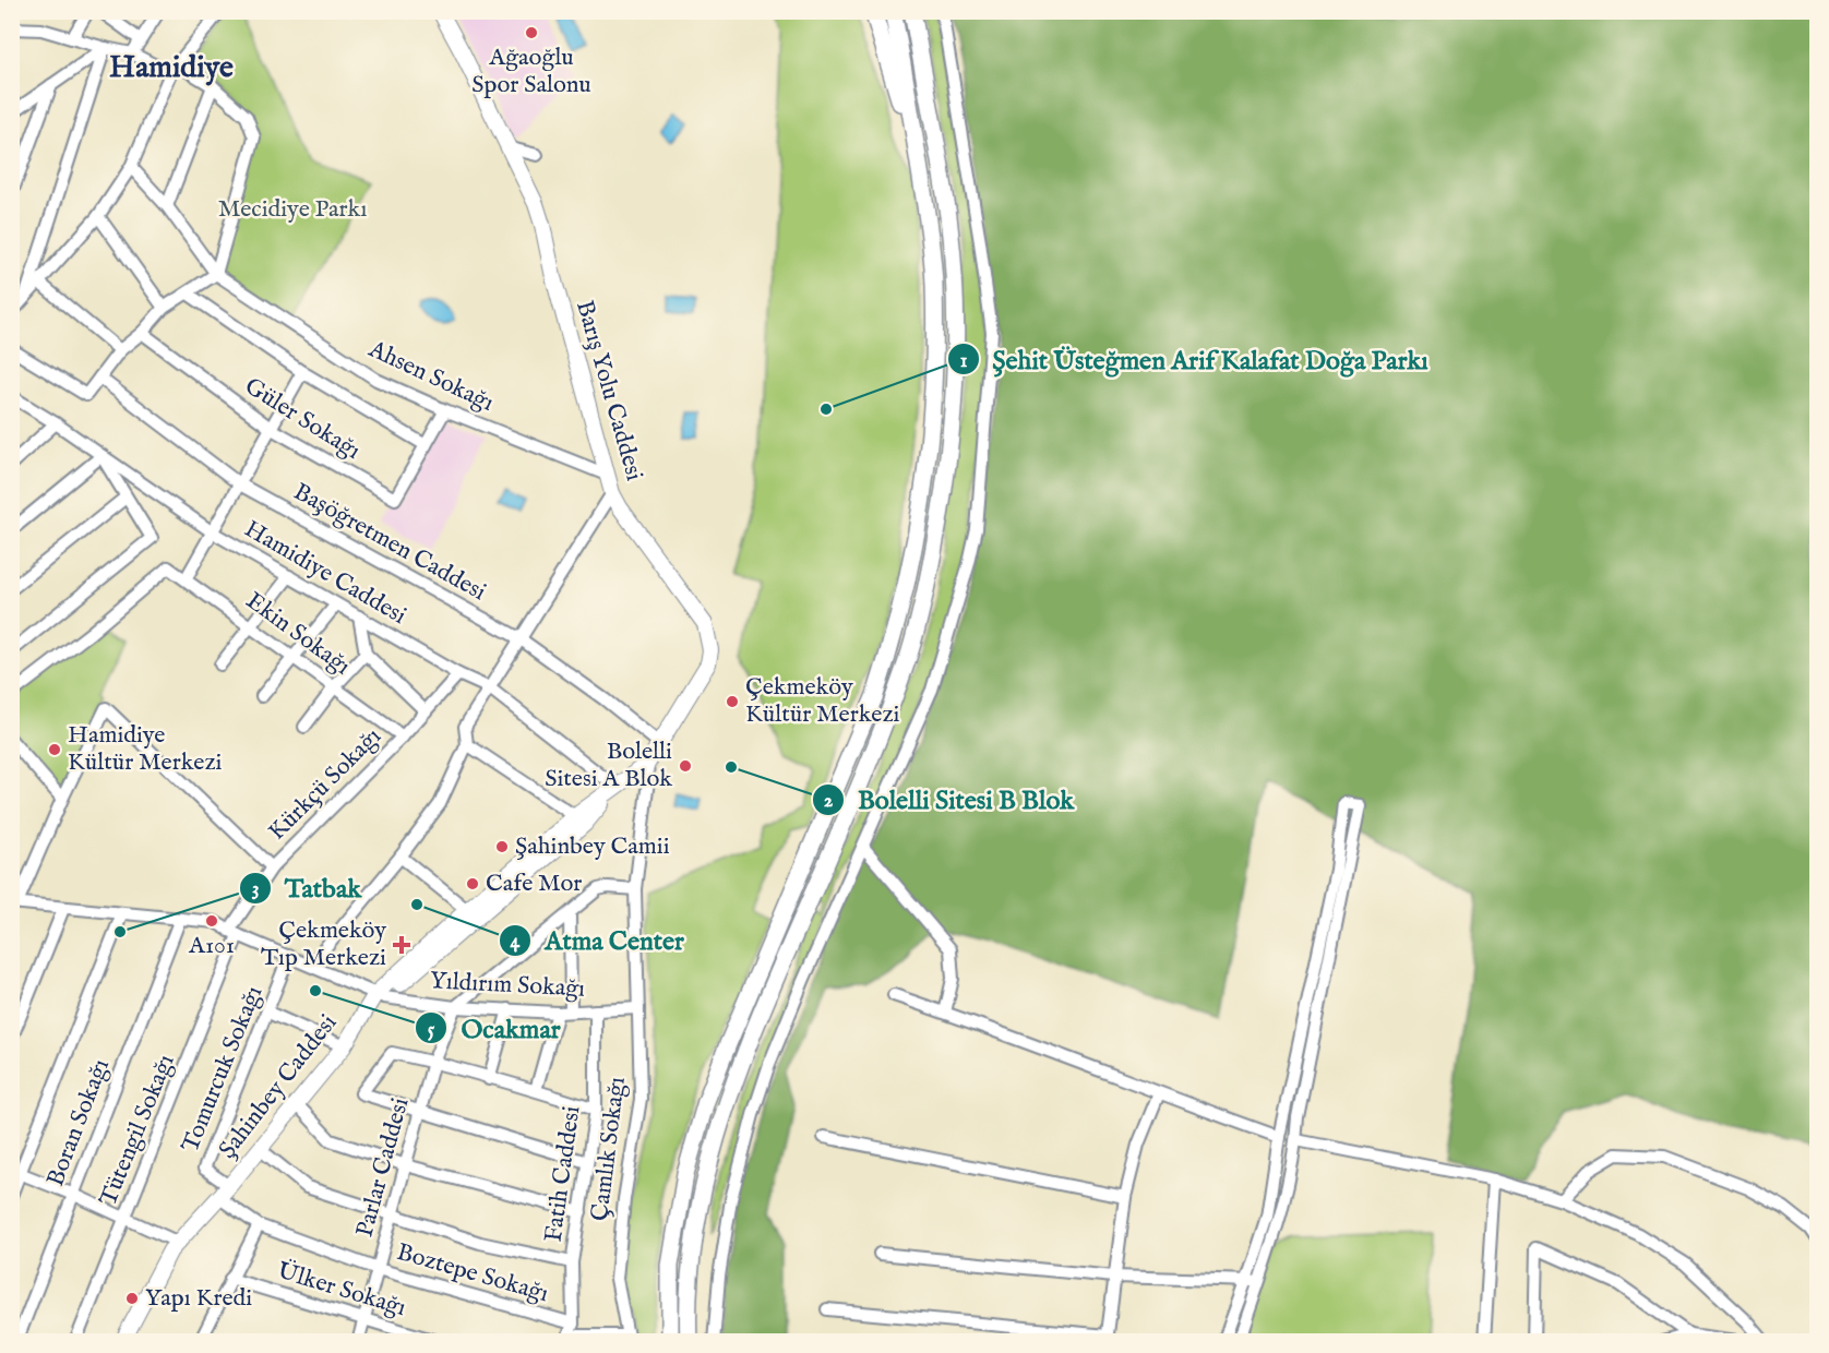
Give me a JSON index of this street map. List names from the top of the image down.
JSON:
{
  "streets": {
    "main road": ["Barış Yolu Caddesi", "Şahinbey Caddesi"],
    "street": [
      "Ahsen Sokağı",
      "Güler Sokağı",
      "Başöğretmen Caddesi",
      "Hamidiye Caddesi",
      "Ekin Sokağı",
      "Kürkçü Sokağı",
      "Yıldırım Sokağı",
      "Tomurcuk Sokağı",
      "Boran Sokağı",
      "Tütengil Sokağı",
      "Çamlık Sokağı",
      "Parlar Caddesi",
      "Fatih Caddesi",
      "Boztepe Sokağı",
      "Ülker Sokağı"
    ]
  },
  "crossings": [
    ["Ahsen Sokağı", "Barış Yolu Caddesi"],
    ["Barış Yolu Caddesi", "Şahinbey Caddesi"],
    ["Başöğretmen Caddesi", "Şahinbey Caddesi"],
    ["Hamidiye Caddesi", "Kürkçü Sokağı"],
    ["Hamidiye Caddesi", "Şahinbey Caddesi"],
    ["Ekin Sokağı", "Kürkçü Sokağı"],
    ["Kürkçü Sokağı", "Yıldırım Sokağı"],
    ["Kürkçü Sokağı", "Tütengil Sokağı"],
    ["Yıldırım Sokağı", "Tomurcuk Sokağı"],
    ["Yıldırım Sokağı", "Şahinbey Caddesi"],
    ["Yıldırım Sokağı", "Boran Sokağı"],
    ["Yıldırım Sokağı", "Tütengil Sokağı"],
    ["Yıldırım Sokağı", "Çamlık Sokağı"],
    ["Yıldırım Sokağı", "Parlar Caddesi"],
    ["Yıldırım Sokağı", "Fatih Caddesi"],
    ["Tomurcuk Sokağı", "Şahinbey Caddesi"],
    ["Tomurcuk Sokağı", "Boztepe Sokağı"],
    ["Şahinbey Caddesi", "Çamlık Sokağı"],
    ["Şahinbey Caddesi", "Boztepe Sokağı"],
    ["Parlar Caddesi", "Boztepe Sokağı"],
    ["Parlar Caddesi", "Ülker Sokağı"],
    ["Fatih Caddesi", "Boztepe Sokağı"]
  ],
  "districts": ["Hamidiye"],
  "parks": ["Mecidiye Parkı"],
  "places": {
    "other": [
      "Ağaoğlu Spor Salonu",
      "Şehit Üsteğmen Arif Kalafat Doğa Parkı",
      "Çekmeköy Kültür Merkezi",
      "Hamidiye Kültür Merkezi",
      "Bolelli Sitesi A Blok",
      "Bolelli Sitesi B Blok",
      "Şahinbey Camii",
      "Cafe Mor",
      "Atma Center",
      "A101",
      "Tatbak",
      "Ocakmar",
      "Yapı Kredi"
    ],
    "health": ["Çekmeköy Tıp Merkezi"]
  }
}
